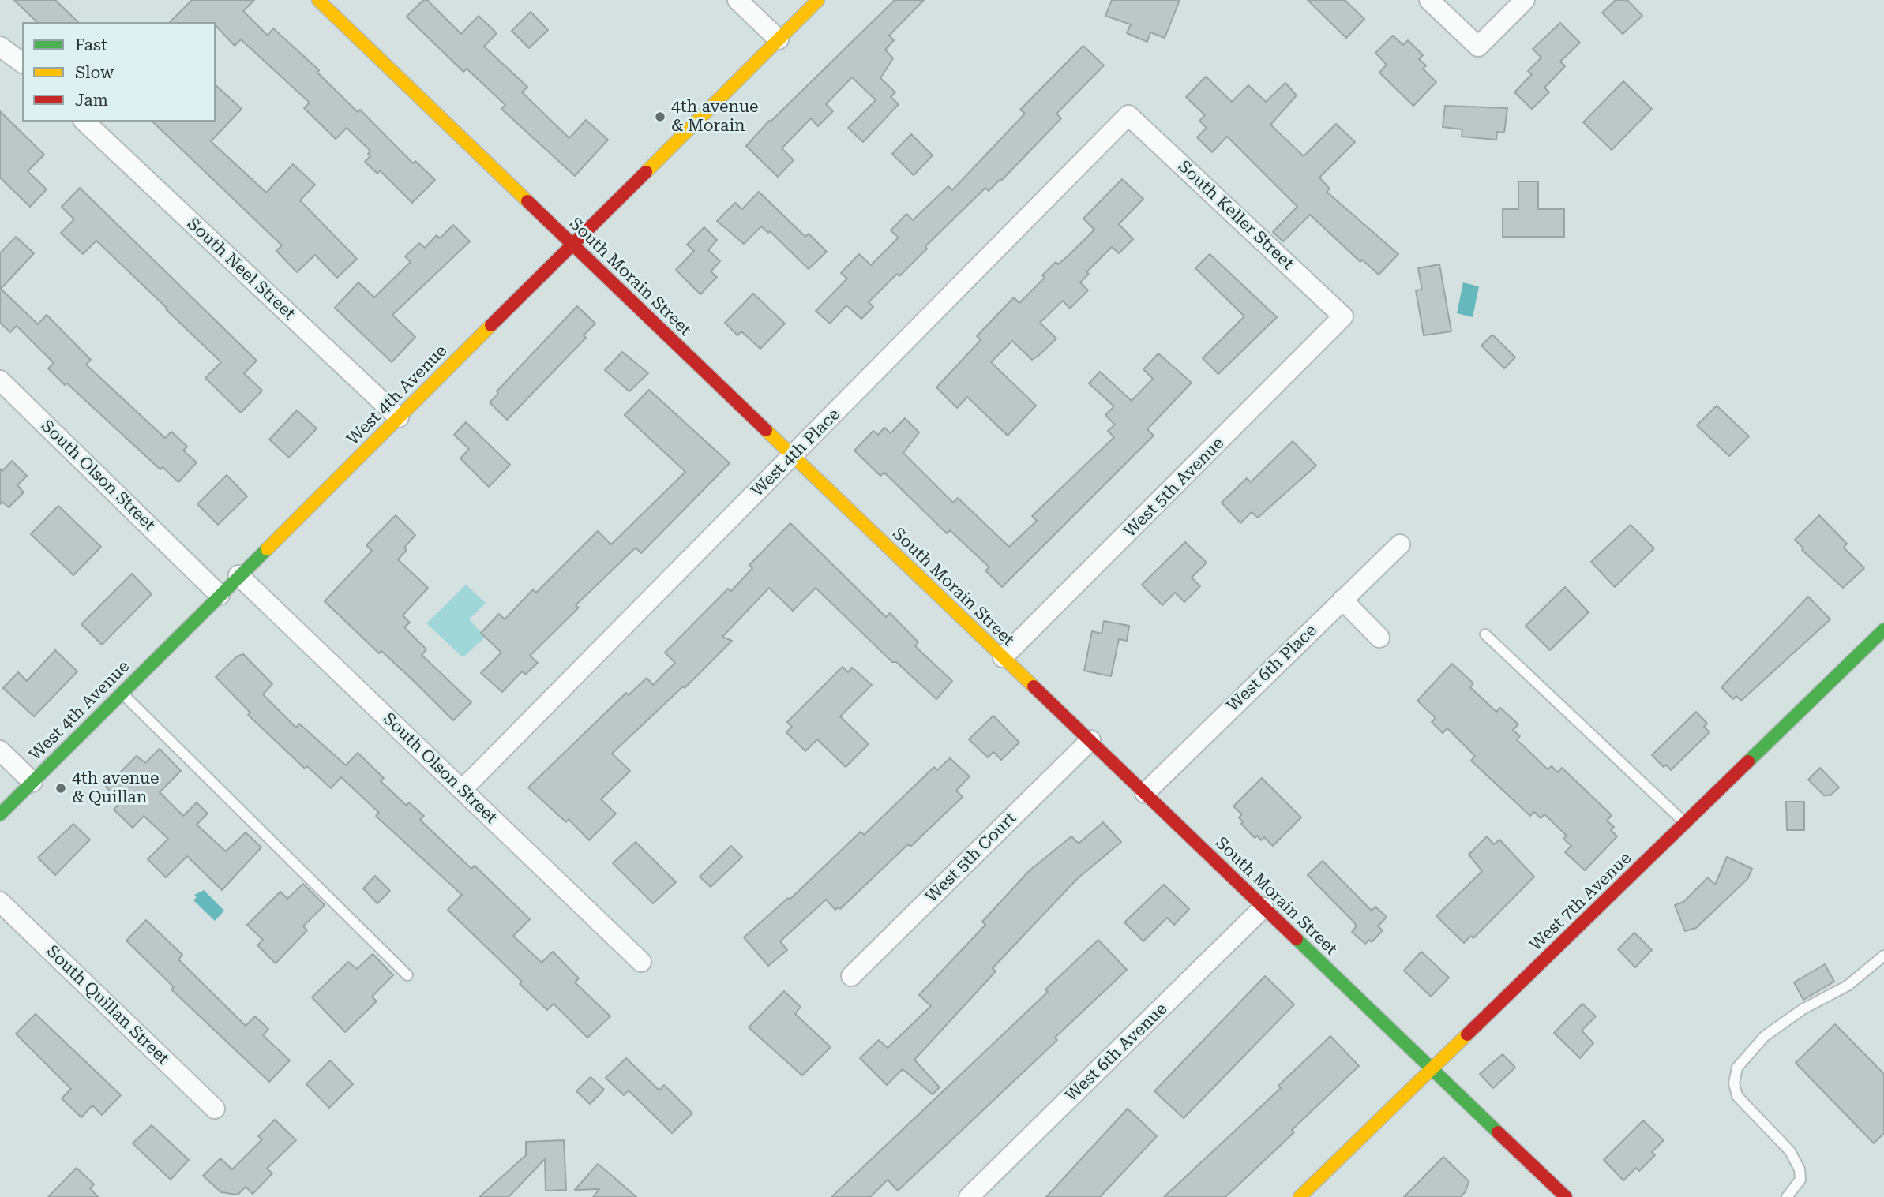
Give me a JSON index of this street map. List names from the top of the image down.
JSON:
{
  "streets": {
    "street": [
      "South Keller Street",
      "South Neel Street",
      "South Morain Street",
      "West 4th Avenue",
      "West 4th Place",
      "South Olson Street",
      "West 5th Avenue",
      "West 6th Place",
      "West 5th Court",
      "West 7th Avenue",
      "South Quillan Street",
      "West 6th Avenue"
    ]
  },
  "crossings": [
    ["South Keller Street", "West 4th Place"],
    ["South Keller Street", "West 5th Avenue"],
    ["South Neel Street", "West 4th Avenue"],
    ["South Morain Street", "West 4th Avenue"],
    ["South Morain Street", "West 4th Place"],
    ["South Morain Street", "West 5th Avenue"],
    ["South Morain Street", "West 6th Place"],
    ["South Morain Street", "West 5th Court"],
    ["South Morain Street", "West 7th Avenue"],
    ["South Morain Street", "West 6th Avenue"],
    ["West 4th Avenue", "South Olson Street"],
    ["West 4th Place", "South Olson Street"]
  ],
  "places": ["4th avenue & Morain", "4th avenue & Quillan"],
  "legend": ["Fast", "Slow", "Jam"]
}
